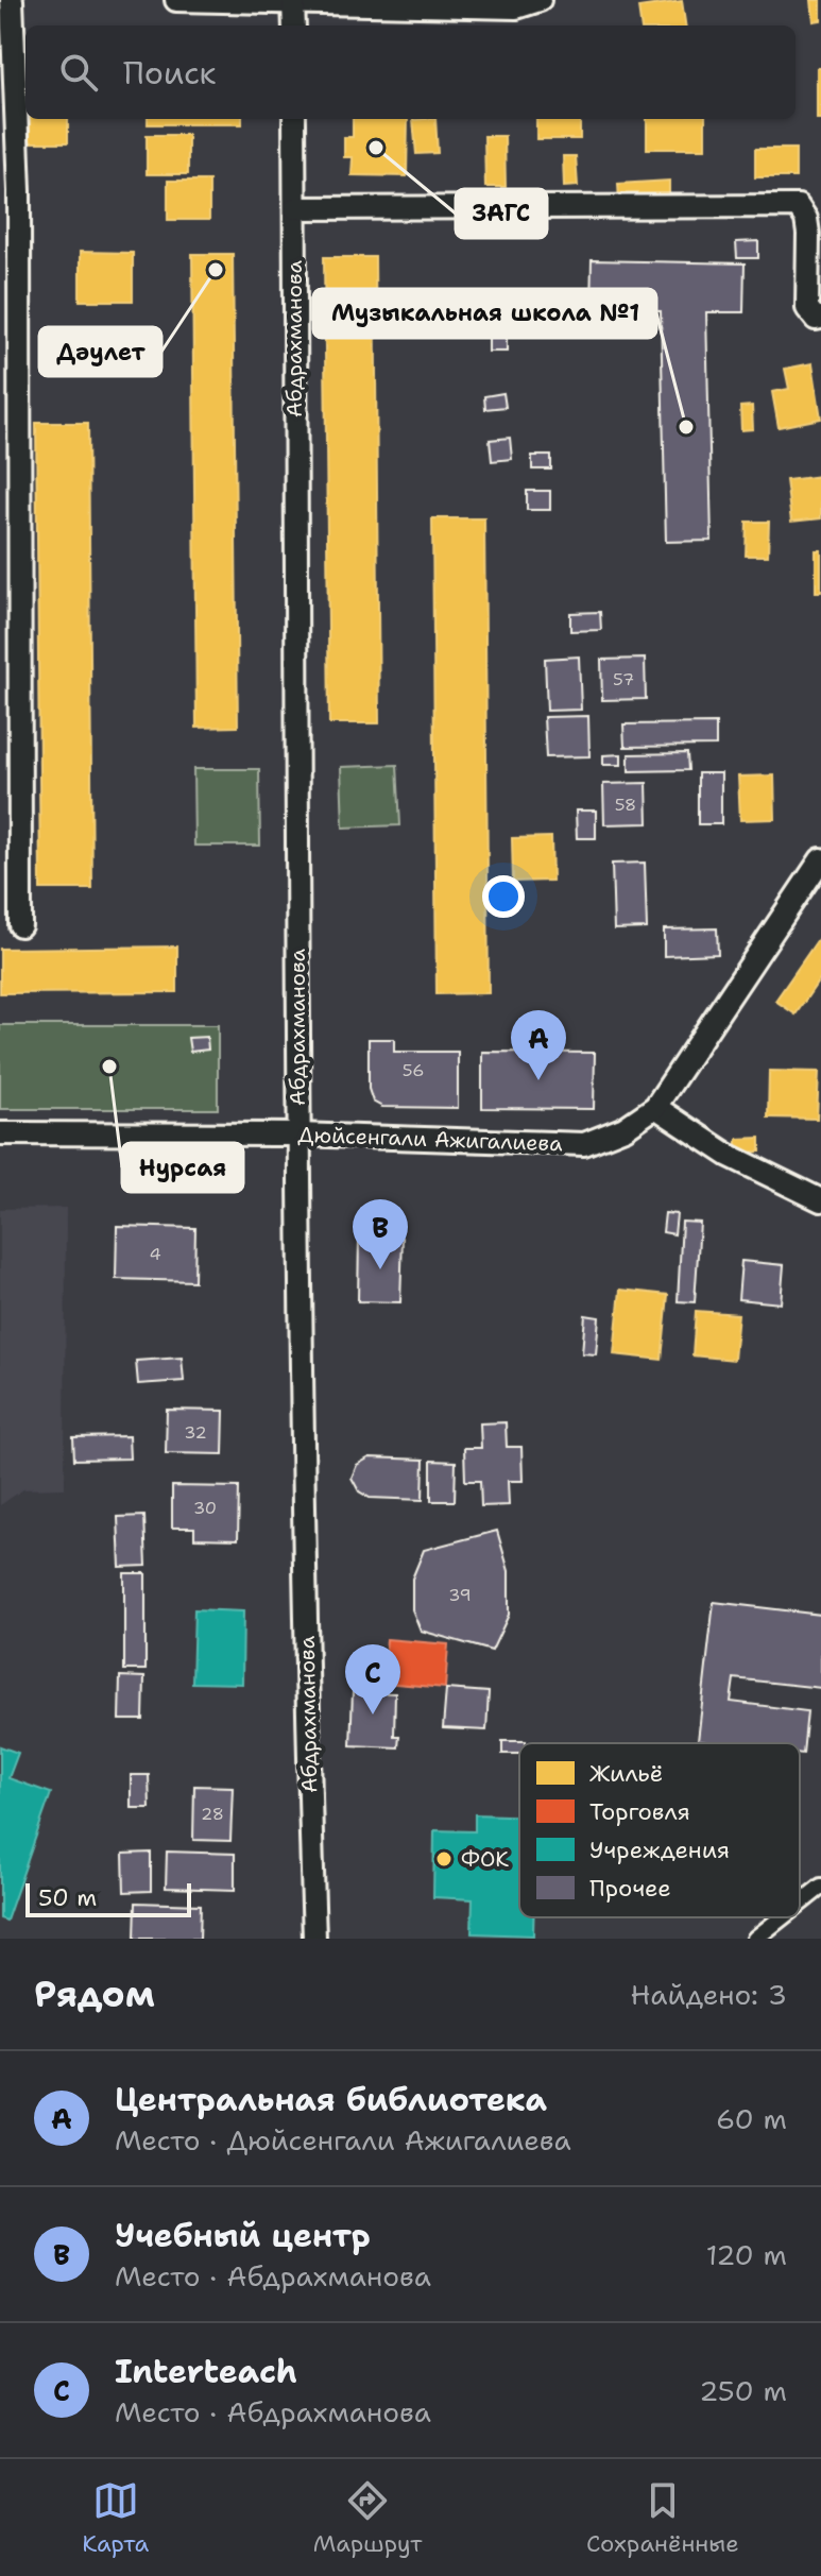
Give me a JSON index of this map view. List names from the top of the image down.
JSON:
{
  "streets": {
    "street": ["Абдрахманова", "Дюйсенгали Ажигалиева"]
  },
  "crossings": [
    ["Абдрахманова", "Дюйсенгали Ажигалиева"]
  ],
  "places": [
    "ЗАГС",
    "Дәулет",
    "Музыкальная школа №1",
    "Нурсая",
    "ФОК"
  ],
  "house_numbers": [
    "57",
    "58",
    "56",
    "4",
    "32",
    "30",
    "39",
    "28"
  ],
  "legend": [
    "Жильё",
    "Торговля",
    "Учреждения",
    "Прочее"
  ],
  "scale_bar": "50 m",
  "page": {
    "search": "Поиск",
    "pins": ["A", "B", "C"],
    "scale": "50 m",
    "heading": ["Рядом", "Найдено: 3"],
    "list": [
      {
        "mark": "A",
        "name": "Центральная библиотека",
        "note": "Место · Дюйсенгали Ажигалиева",
        "value": "60 m"
      },
      {
        "mark": "B",
        "name": "Учебный центр",
        "note": "Место · Абдрахманова",
        "value": "120 m"
      },
      {
        "mark": "C",
        "name": "Interteach",
        "note": "Место · Абдрахманова",
        "value": "250 m"
      }
    ],
    "nav": ["Карта", "Маршрут", "Сохранённые"]
  }
}
